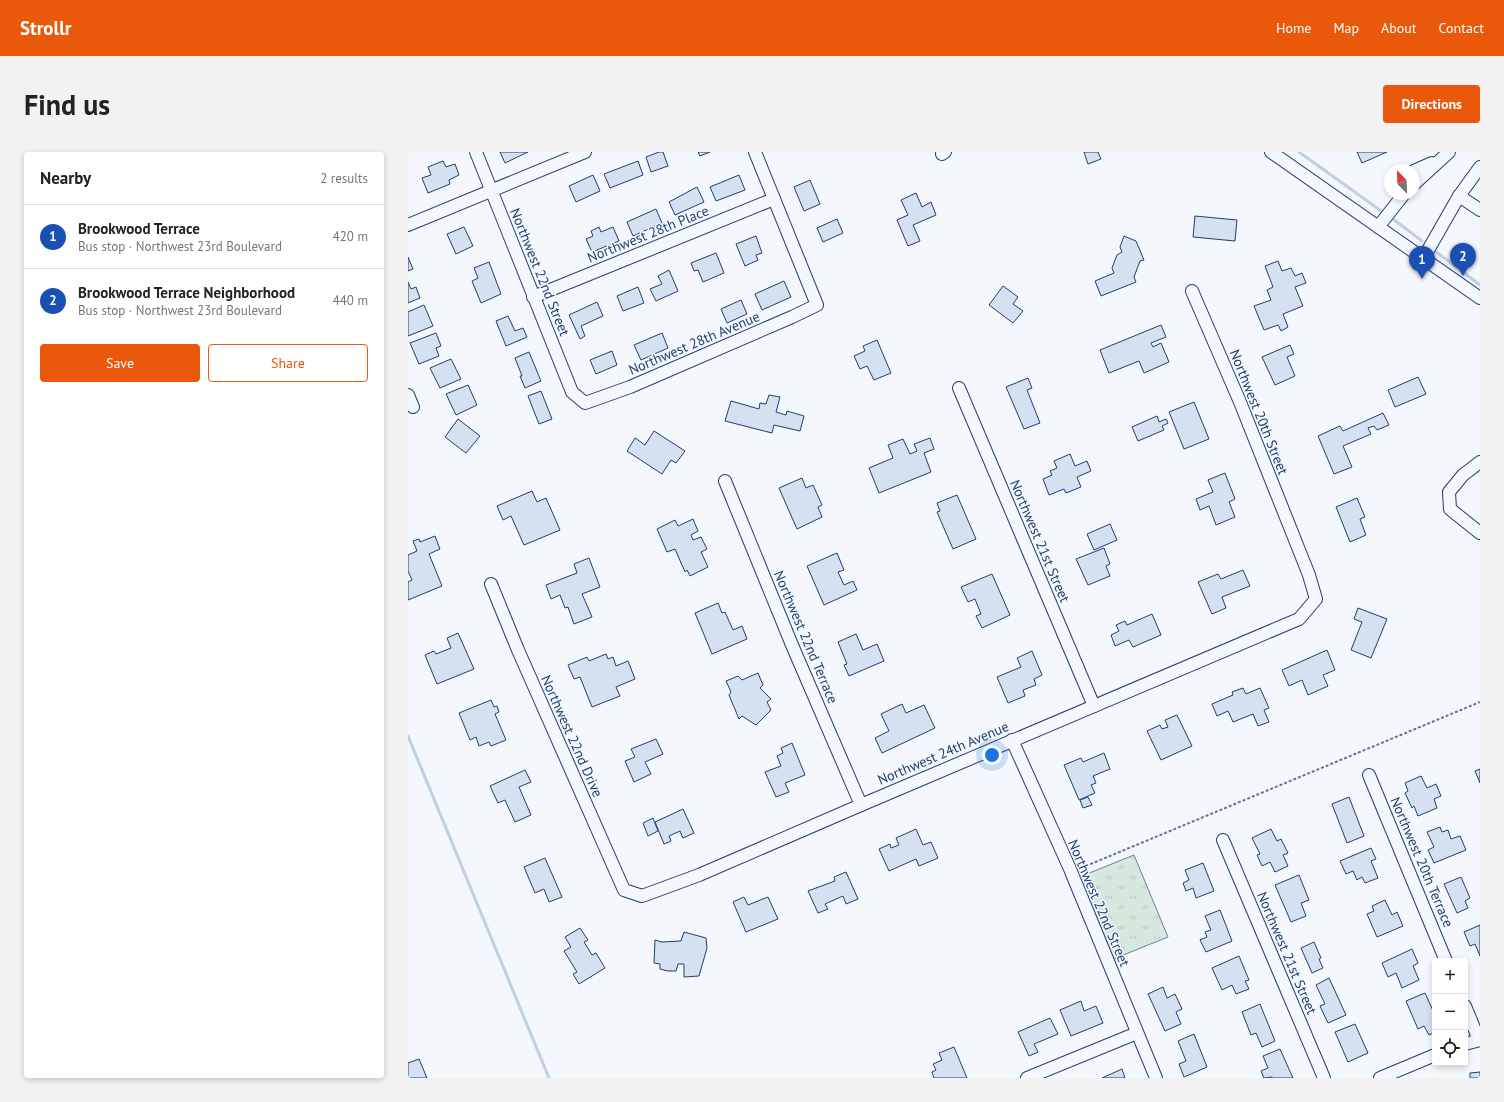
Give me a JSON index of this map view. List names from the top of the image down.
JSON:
{
  "streets": {
    "street": [
      "Northwest 28th Place",
      "Northwest 22nd Street",
      "Northwest 28th Avenue",
      "Northwest 20th Street",
      "Northwest 21st Street",
      "Northwest 22nd Terrace",
      "Northwest 22nd Drive",
      "Northwest 24th Avenue",
      "Northwest 20th Terrace"
    ]
  },
  "crossings": [
    ["Northwest 28th Place", "Northwest 22nd Street"],
    ["Northwest 28th Place", "Northwest 28th Avenue"],
    ["Northwest 22nd Street", "Northwest 28th Avenue"],
    ["Northwest 22nd Street", "Northwest 24th Avenue"],
    ["Northwest 20th Street", "Northwest 24th Avenue"],
    ["Northwest 21st Street", "Northwest 24th Avenue"],
    ["Northwest 22nd Terrace", "Northwest 24th Avenue"],
    ["Northwest 22nd Drive", "Northwest 24th Avenue"]
  ],
  "north": "top left",
  "page": {
    "header": "Strollr",
    "nav": [
      "Home",
      "Map",
      "About",
      "Contact"
    ],
    "buttons": [
      "Directions",
      ["Save", "Share"]
    ],
    "title": "Find us",
    "heading": ["Nearby", "2 results"],
    "list": [
      {
        "mark": "1",
        "name": "Brookwood Terrace",
        "note": "Bus stop · Northwest 23rd Boulevard",
        "value": "420 m"
      },
      {
        "mark": "2",
        "name": "Brookwood Terrace Neighborhood",
        "note": "Bus stop · Northwest 23rd Boulevard",
        "value": "440 m"
      }
    ],
    "pins": ["2", "1"],
    "map_buttons": ["+", "−"]
  }
}
